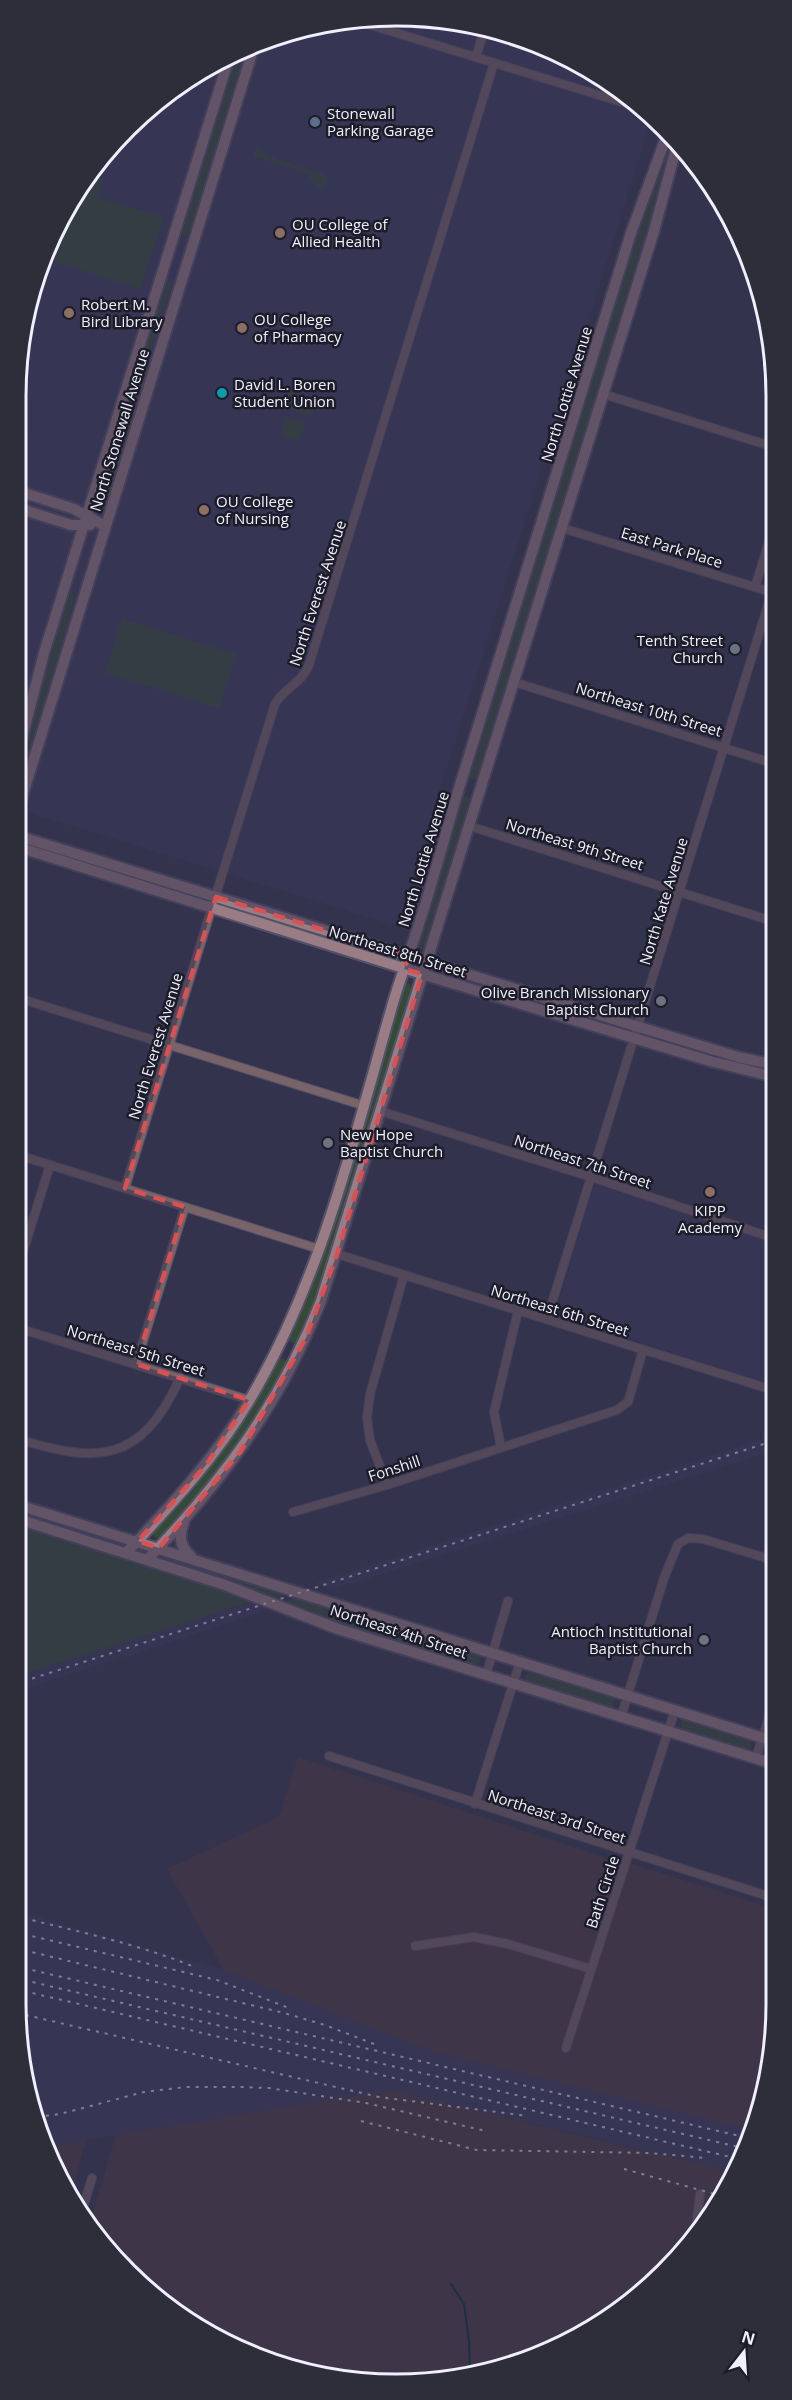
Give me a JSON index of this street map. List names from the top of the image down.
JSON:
{
  "streets": {
    "main road": [
      "North Lottie Avenue",
      "North Stonewall Avenue",
      "Northeast 8th Street",
      "Northeast 4th Street"
    ],
    "street": [
      "East Park Place",
      "North Everest Avenue",
      "Northeast 10th Street",
      "Northeast 9th Street",
      "North Kate Avenue",
      "Northeast 7th Street",
      "Northeast 6th Street",
      "Northeast 5th Street",
      "Fonshill",
      "Northeast 3rd Street",
      "Bath Circle"
    ]
  },
  "crossings": [
    ["North Lottie Avenue", "Northeast 8th Street"],
    ["North Lottie Avenue", "Northeast 5th Street"],
    ["North Lottie Avenue", "Northeast 4th Street"],
    ["North Everest Avenue", "Northeast 8th Street"],
    ["Northeast 10th Street", "North Kate Avenue"],
    ["Northeast 9th Street", "North Kate Avenue"],
    ["North Kate Avenue", "Northeast 8th Street"],
    ["North Kate Avenue", "Northeast 7th Street"],
    ["North Kate Avenue", "Northeast 6th Street"],
    ["Northeast 4th Street", "Bath Circle"],
    ["Northeast 3rd Street", "Bath Circle"]
  ],
  "places": [
    "Stonewall Parking Garage",
    "OU College of Allied Health",
    "Robert M. Bird Library",
    "OU College of Pharmacy",
    "David L. Boren Student Union",
    "OU College of Nursing",
    "Tenth Street Church",
    "Olive Branch Missionary Baptist Church",
    "New Hope Baptist Church",
    "KIPP Academy",
    "Antioch Institutional Baptist Church"
  ],
  "north": "top"
}
